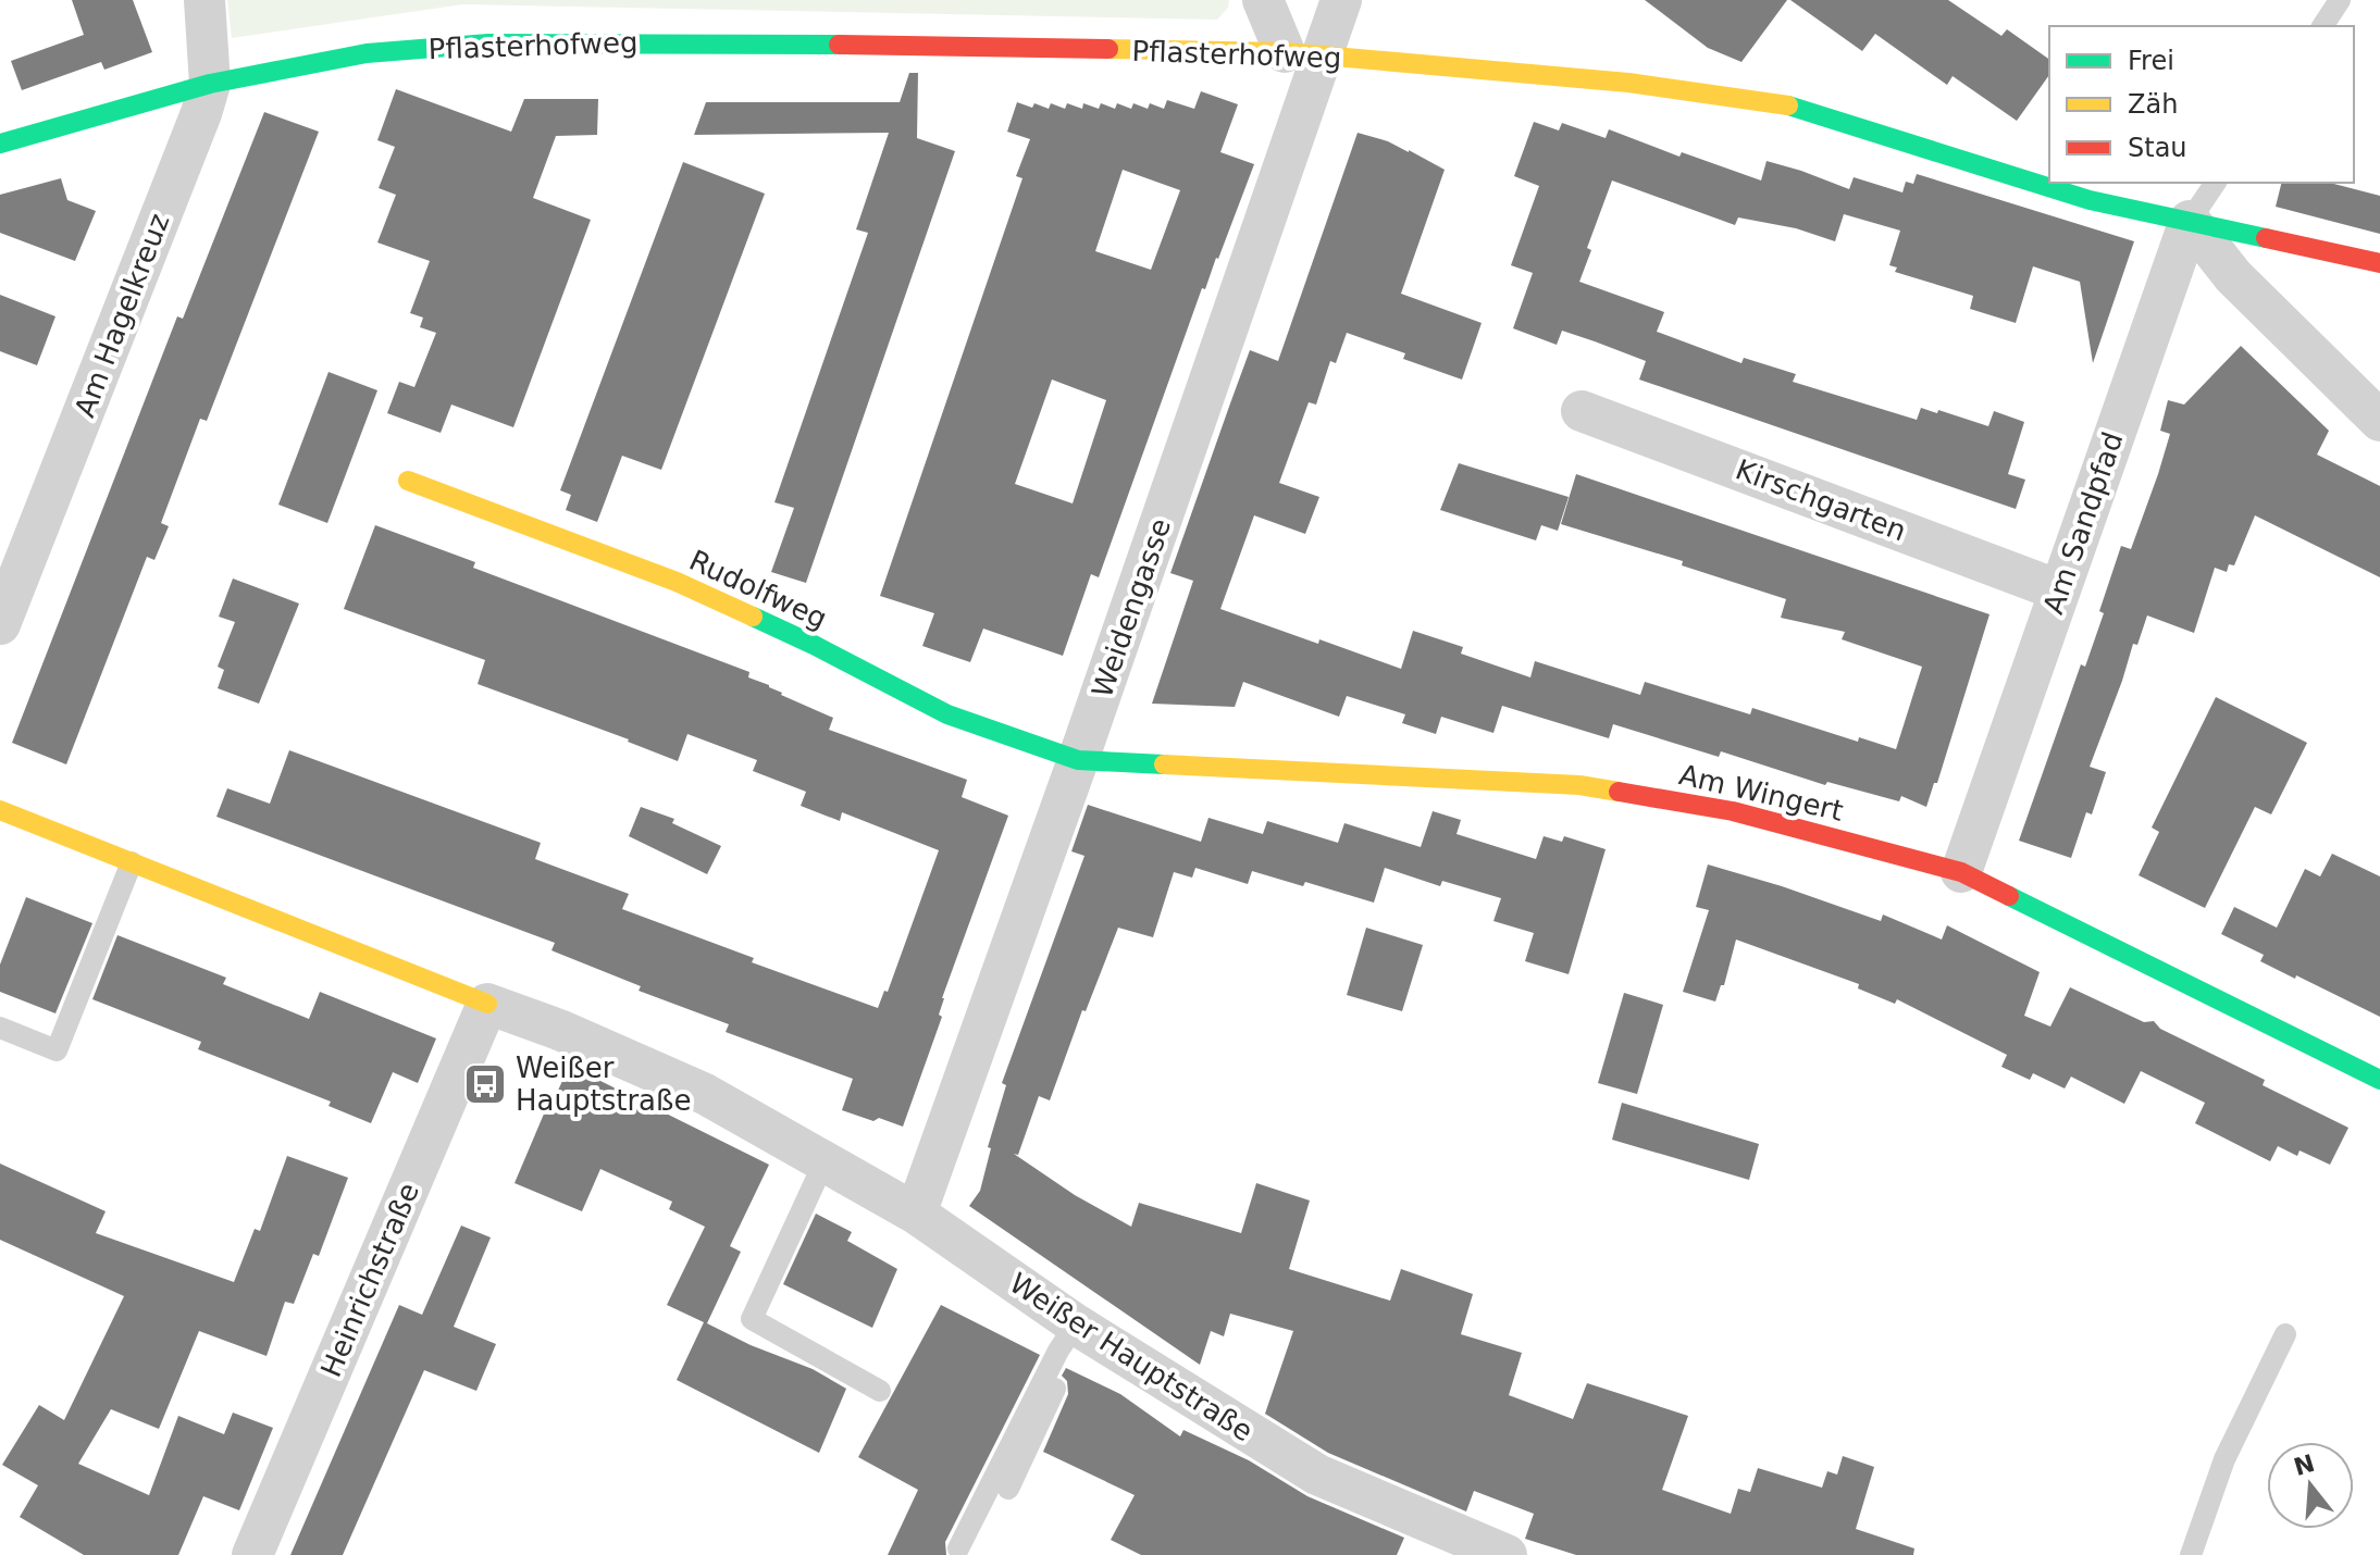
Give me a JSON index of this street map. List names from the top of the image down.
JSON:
{
  "streets": {
    "street": [
      "Pflasterhofweg",
      "Am Hagelkreuz",
      "Kirschgarten",
      "Am Sandpfad",
      "Rudolfweg",
      "Weidengasse",
      "Am Wingert",
      "Heinrichstraße",
      "Weißer Hauptstraße"
    ]
  },
  "crossings": [
    ["Pflasterhofweg", "Am Hagelkreuz"],
    ["Pflasterhofweg", "Am Sandpfad"],
    ["Pflasterhofweg", "Weidengasse"],
    ["Kirschgarten", "Am Sandpfad"],
    ["Am Sandpfad", "Am Wingert"],
    ["Rudolfweg", "Weidengasse"],
    ["Rudolfweg", "Am Wingert"],
    ["Weidengasse", "Am Wingert"],
    ["Weidengasse", "Weißer Hauptstraße"],
    ["Heinrichstraße", "Weißer Hauptstraße"]
  ],
  "places": {
    "bus stop": ["Weißer Hauptstraße"]
  },
  "legend": ["Frei", "Zäh", "Stau"],
  "north": "top"
}
